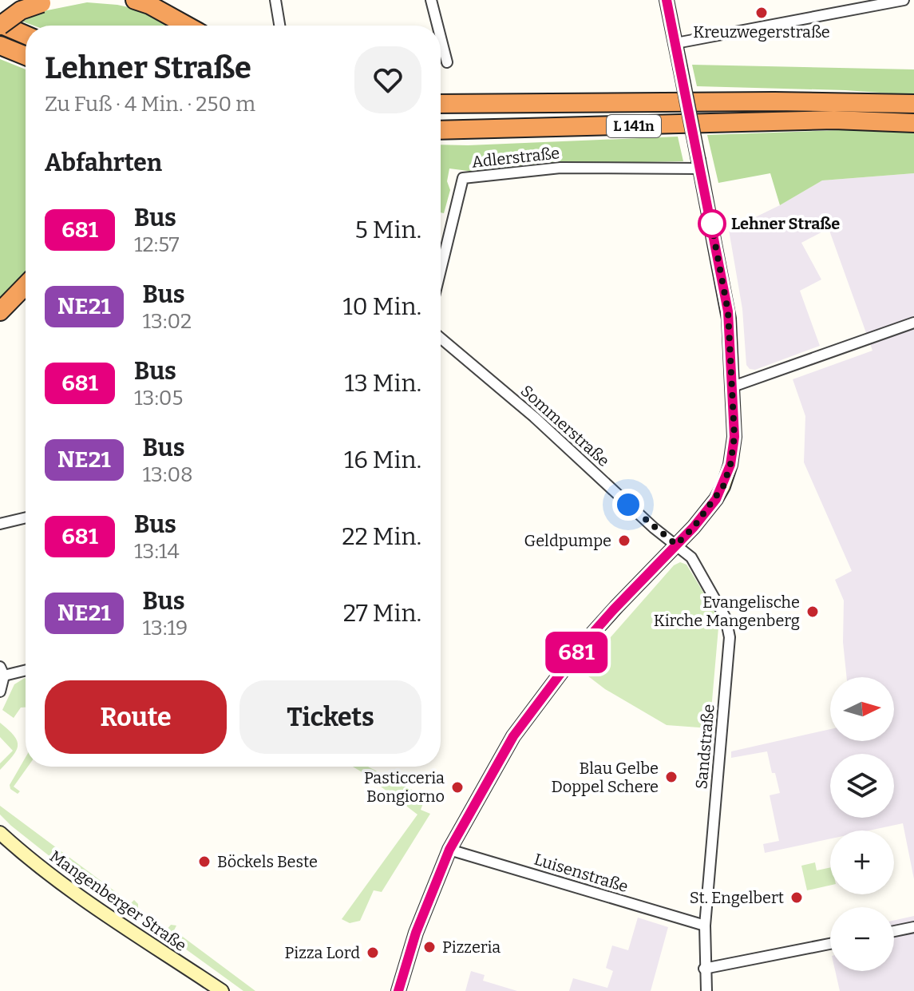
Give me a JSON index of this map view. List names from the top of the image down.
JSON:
{
  "streets": {
    "highway": ["L 141n"],
    "main road": ["Mangenberger Straße"],
    "street": [
      "Adlerstraße",
      "Sommerstraße",
      "Sandstraße",
      "Luisenstraße"
    ]
  },
  "crossings": [
    ["Sommerstraße", "Sandstraße"],
    ["Sandstraße", "Luisenstraße"]
  ],
  "places": [
    "Kreuzwegerstraße",
    "Lehner Straße",
    "Geldpumpe",
    "Evangelische Kirche Mangenberg",
    "Blau Gelbe Doppel Schere",
    "Pasticceria Bongiorno",
    "Böckels Beste",
    "St. Engelbert",
    "Pizzeria",
    "Pizza Lord"
  ],
  "lines": ["bus line 681"],
  "north": "right",
  "page": {
    "on_map": "681",
    "heading": [
      ["Lehner Straße", "Zu Fuß · 4 Min. · 250 m"],
      "Abfahrten"
    ],
    "list": [
      {
        "mark": "681",
        "name": "Bus",
        "note": "12:57",
        "value": "5 Min."
      },
      {
        "mark": "NE21",
        "name": "Bus",
        "note": "13:02",
        "value": "10 Min."
      },
      {
        "mark": "681",
        "name": "Bus",
        "note": "13:05",
        "value": "13 Min."
      },
      {
        "mark": "NE21",
        "name": "Bus",
        "note": "13:08",
        "value": "16 Min."
      },
      {
        "mark": "681",
        "name": "Bus",
        "note": "13:14",
        "value": "22 Min."
      },
      {
        "mark": "NE21",
        "name": "Bus",
        "note": "13:19",
        "value": "27 Min."
      }
    ],
    "buttons": ["Route", "Tickets"],
    "map_buttons": ["+", "−"]
  }
}
